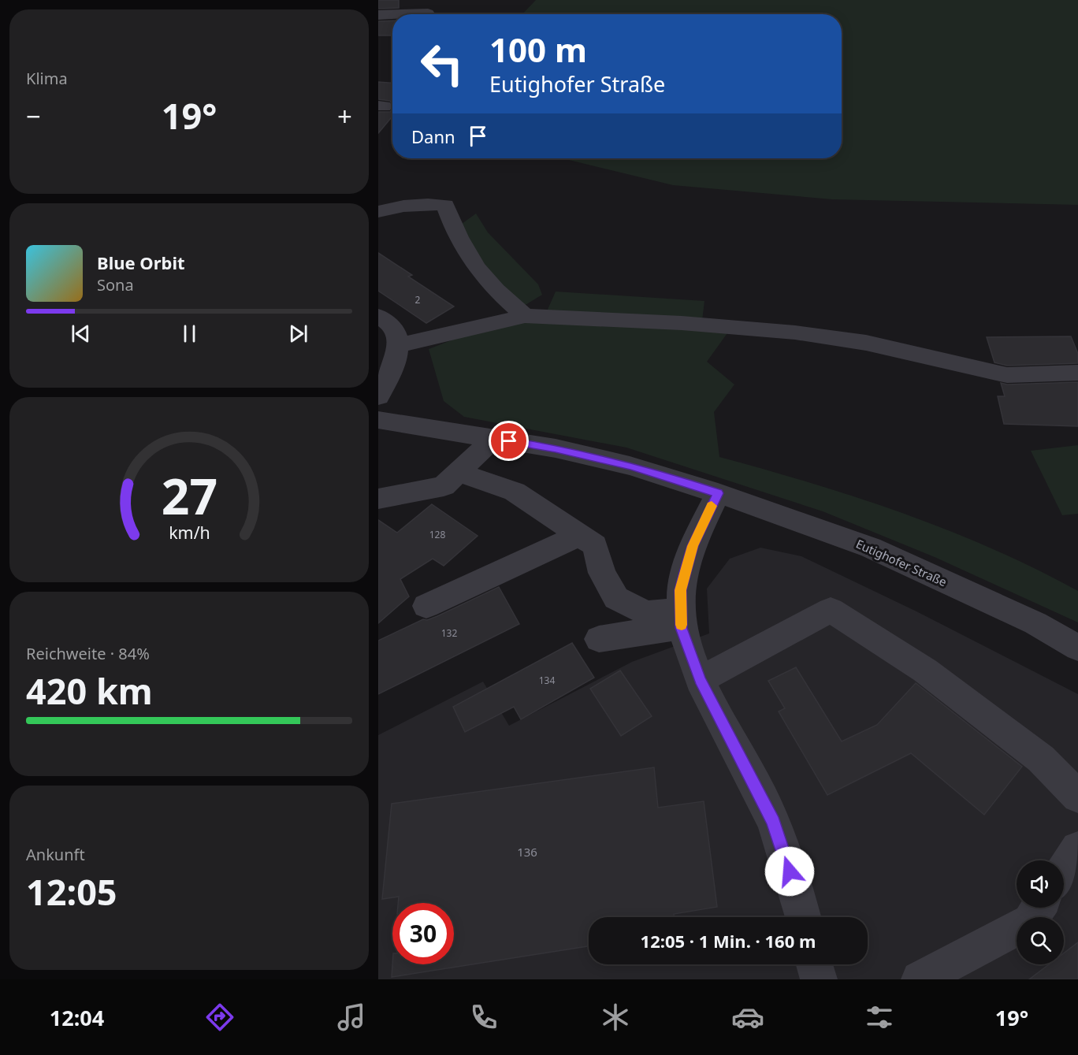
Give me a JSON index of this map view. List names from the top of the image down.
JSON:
{
  "streets": {
    "street": ["Eutighofer Straße"]
  },
  "house_numbers": [
    "2",
    "128",
    "132",
    "134",
    "136"
  ],
  "page": {
    "tile": [
      "Klima",
      ["Reichweite · 84%", "420 km"],
      ["Ankunft", "12:05"]
    ],
    "turn": ["100 m", "Eutighofer Straße"],
    "heat": ["−", "19°", "+"],
    "then": "Dann",
    "song": ["Blue Orbit", "Sona"],
    "limit": "30",
    "trip": "12:05 · 1 Min. · 160 m",
    "tabs": ["12:04", "19°"],
    "gauge": ["27", "km/h"]
  }
}
